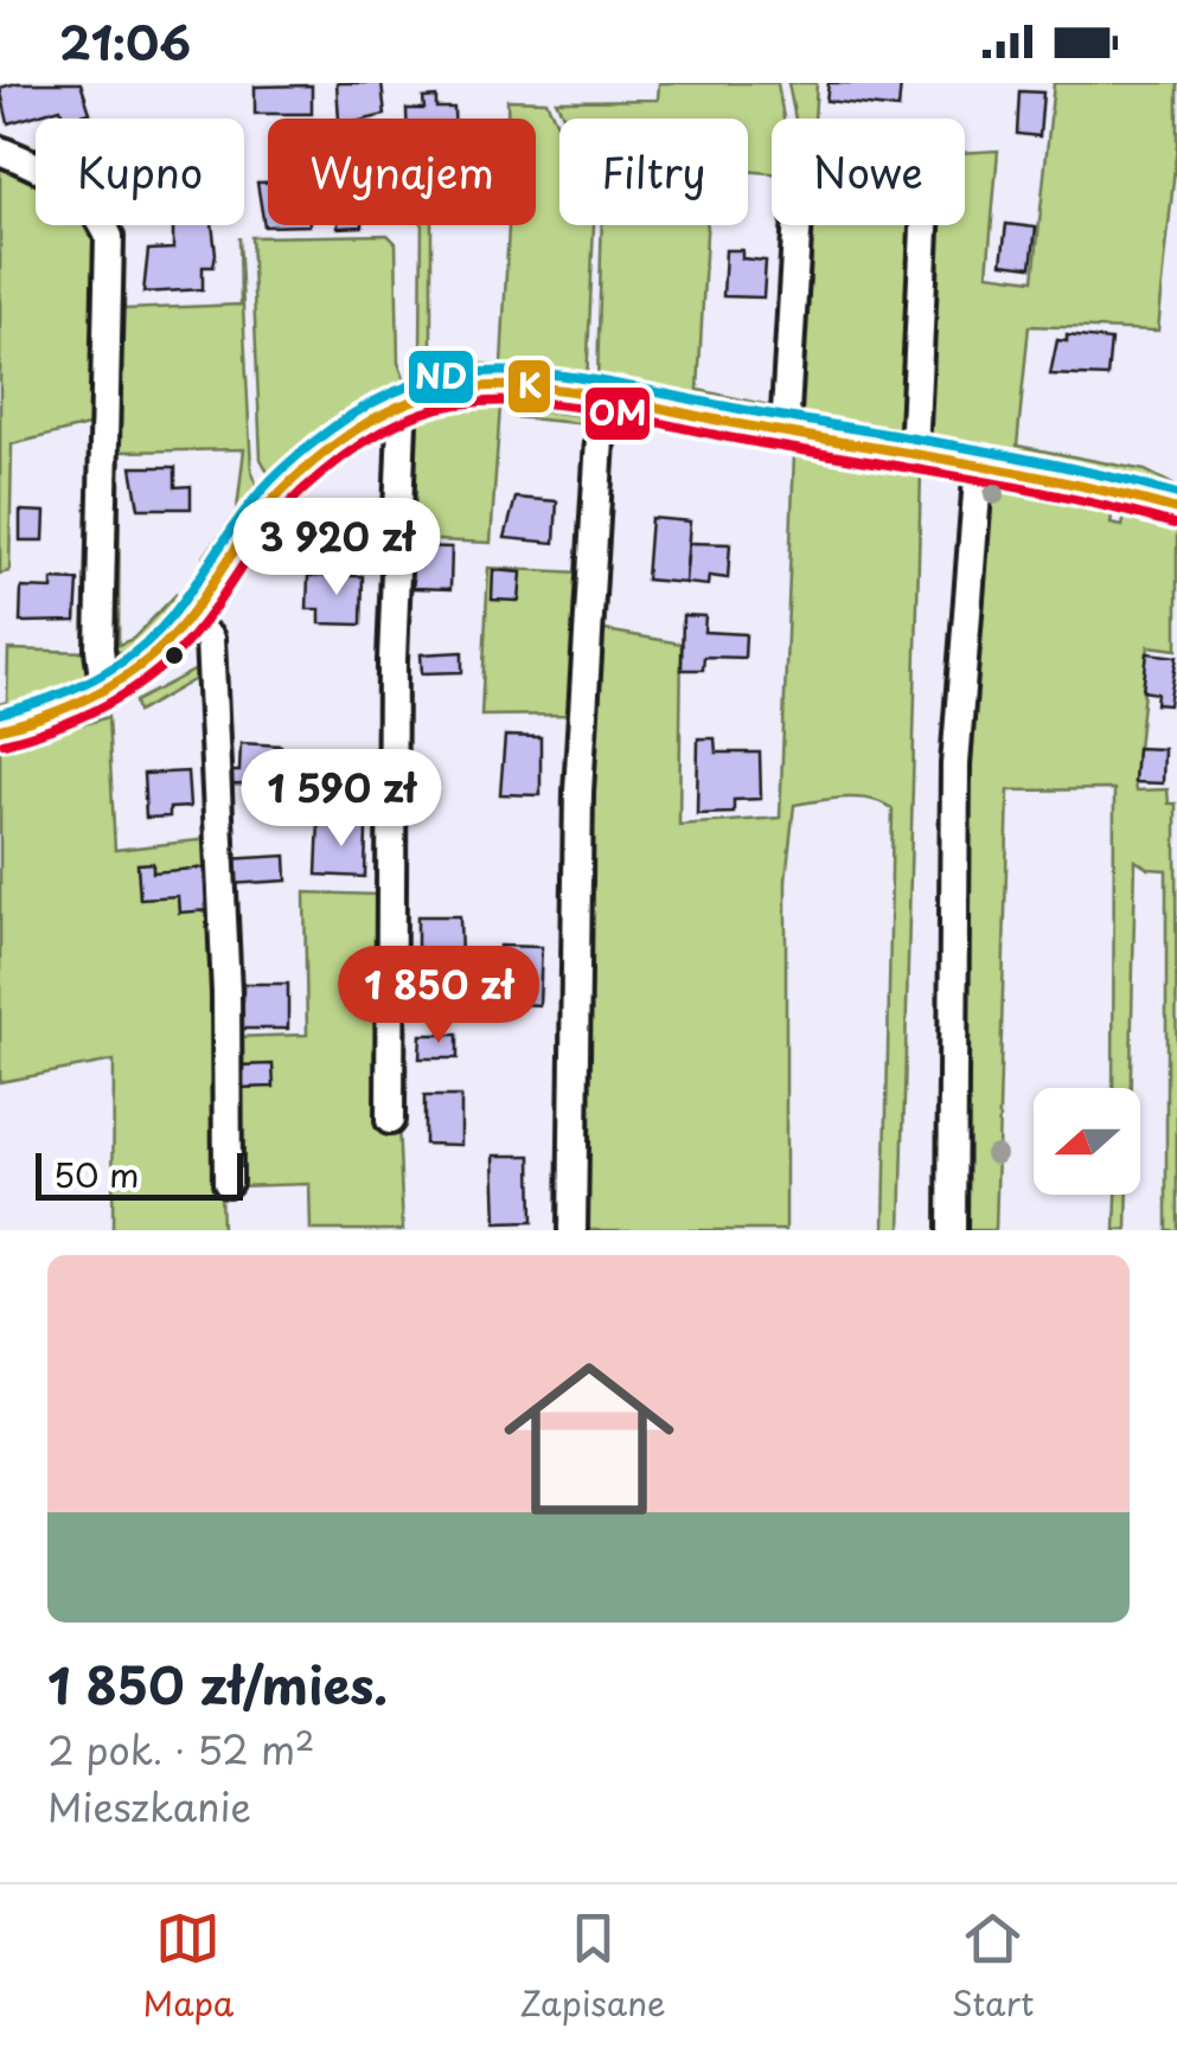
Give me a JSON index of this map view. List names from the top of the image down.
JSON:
{
  "lines": ["transit line ND", "transit line K", "transit line OM"],
  "scale_bar": "50 m",
  "north": "left",
  "page": {
    "status": "21:06",
    "chip": [
      "Kupno",
      "Wynajem",
      "Filtry",
      "Nowe"
    ],
    "price": ["3 920 zł", "1 590 zł", "1 850 zł"],
    "scale": "50 m",
    "list": [
      {
        "name": "1 850 zł/mies.",
        "note": "2 pok. · 52 m² · Mieszkanie"
      }
    ],
    "tabs": ["Mapa", "Zapisane", "Start"]
  }
}
